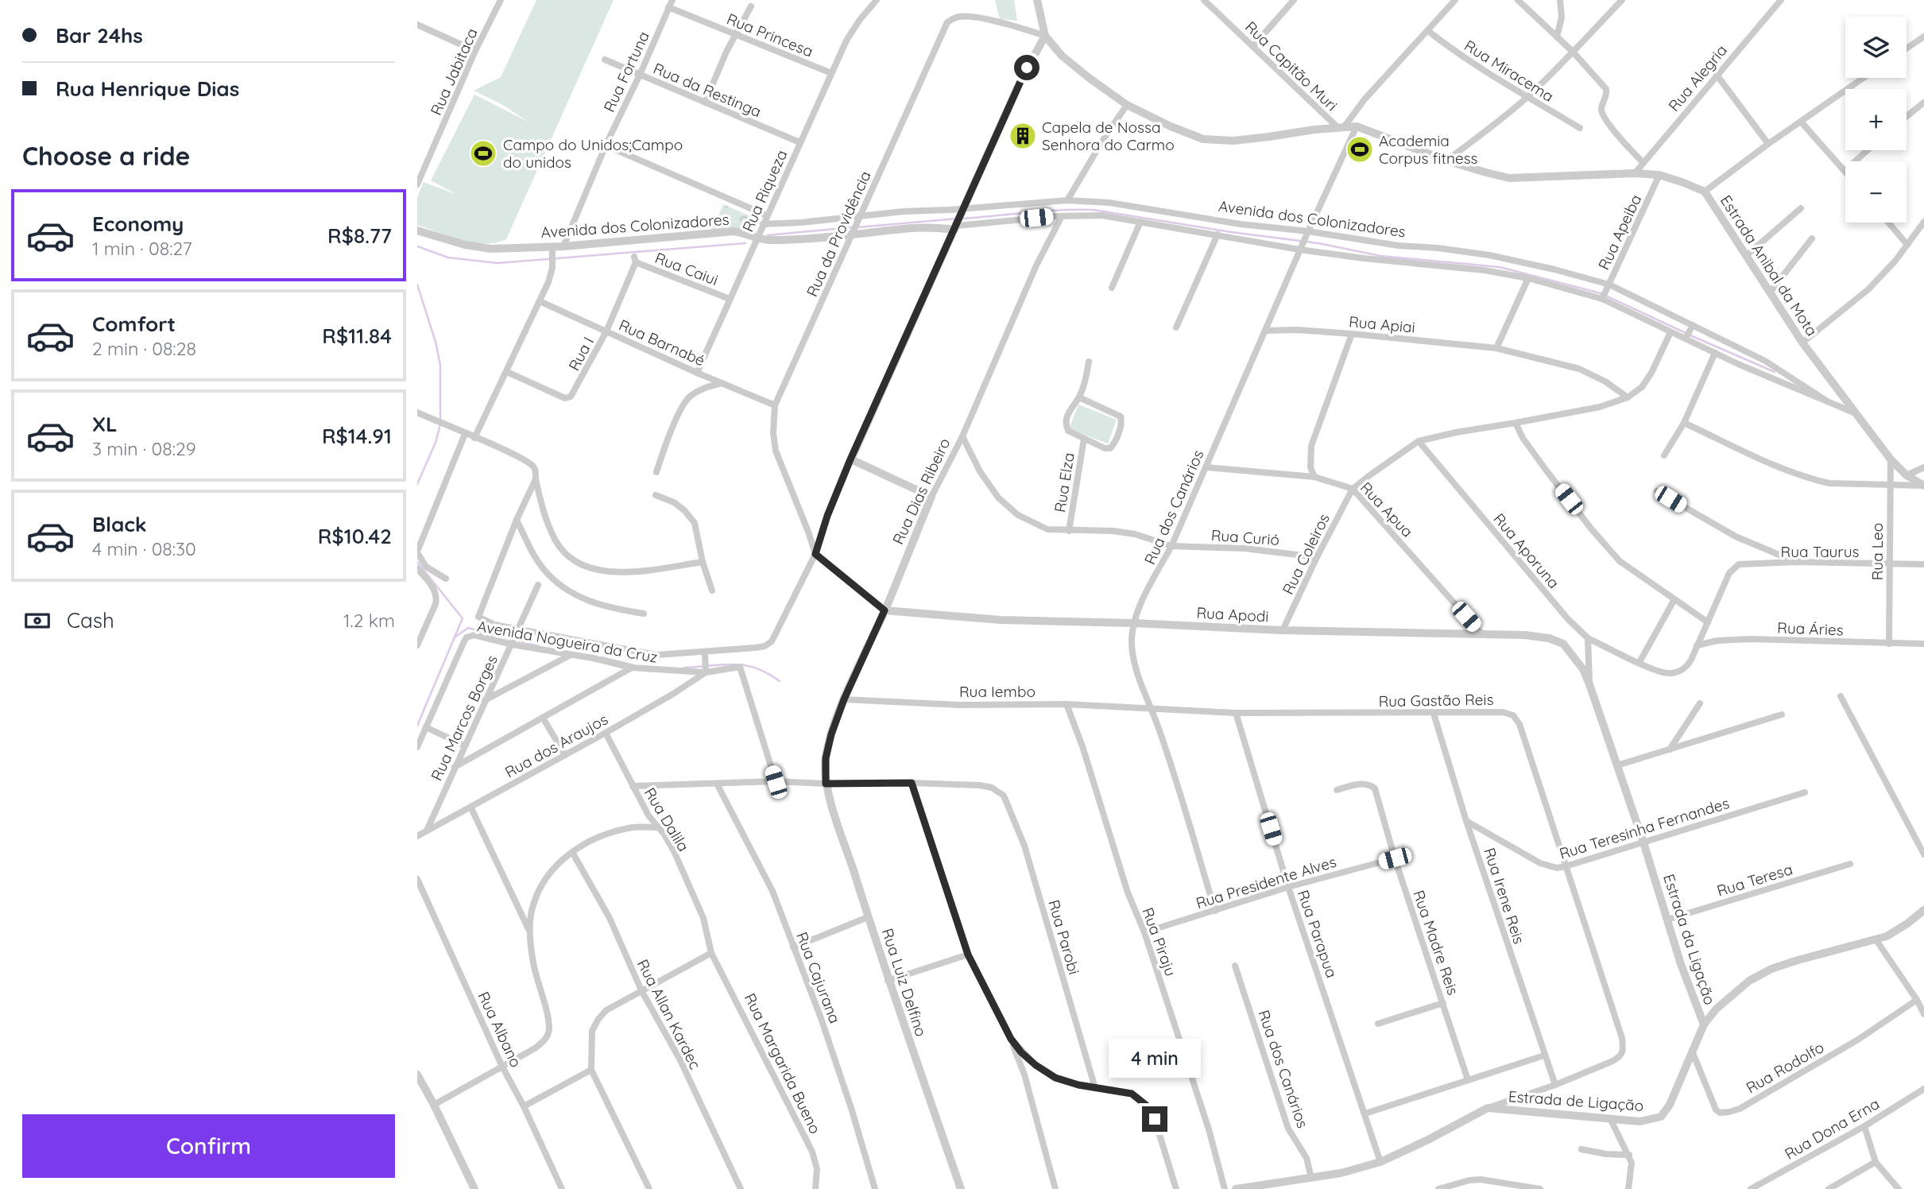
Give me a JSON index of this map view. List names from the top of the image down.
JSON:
{
  "streets": {
    "street": [
      "Rua Princesa",
      "Rua Capitão Muri",
      "Rua Miracema",
      "Rua Jabitaca",
      "Rua Fortuna",
      "Rua Alegria",
      "Rua da Restinga",
      "Rua Riqueza",
      "Avenida dos Colonizadores",
      "Rua Apeiba",
      "Rua da Providência",
      "Estrada Anibal da Mota",
      "Rua Caiui",
      "Rua Apiai",
      "Rua Barnabé",
      "Rua I",
      "Rua Elza",
      "Rua Dias Ribeiro",
      "Rua dos Canários",
      "Rua Apua",
      "Rua Curió",
      "Rua Aporuna",
      "Rua Taurus",
      "Rua Leo",
      "Rua Coleiros",
      "Rua Apodi",
      "Rua Áries",
      "Avenida Nogueira da Cruz",
      "Rua Iembo",
      "Rua Gastão Reis",
      "Rua Marcos Borges",
      "Rua dos Araujos",
      "Rua Dalila",
      "Rua Teresinha Fernandes",
      "Rua Teresa",
      "Rua Presidente Alves",
      "Rua Irene Reis",
      "Rua Parapua",
      "Rua Parobi",
      "Estrada da Ligação",
      "Rua Piraju",
      "Rua Madre Reis",
      "Rua Cajurana",
      "Rua Luiz Delfino",
      "Rua Allan Kardec",
      "Rua Albano",
      "Rua Margarida Bueno",
      "Rua Rodolfo",
      "Estrada de Ligação",
      "Rua Dona Erna"
    ]
  },
  "crossings": [
    ["Rua Princesa", "Rua Fortuna"],
    ["Rua Princesa", "Rua Riqueza"],
    ["Rua Capitão Muri", "Estrada Anibal da Mota"],
    ["Rua Fortuna", "Rua da Restinga"],
    ["Rua Fortuna", "Avenida dos Colonizadores"],
    ["Rua Alegria", "Estrada Anibal da Mota"],
    ["Rua da Restinga", "Rua Riqueza"],
    ["Rua Riqueza", "Avenida dos Colonizadores"],
    ["Rua Riqueza", "Rua Caiui"],
    ["Rua Riqueza", "Rua Barnabé"],
    ["Avenida dos Colonizadores", "Rua Apeiba"],
    ["Avenida dos Colonizadores", "Rua da Providência"],
    ["Avenida dos Colonizadores", "Estrada Anibal da Mota"],
    ["Avenida dos Colonizadores", "Rua Dias Ribeiro"],
    ["Avenida dos Colonizadores", "Rua dos Canários"],
    ["Rua Apeiba", "Estrada Anibal da Mota"],
    ["Rua da Providência", "Estrada Anibal da Mota"],
    ["Rua da Providência", "Rua Barnabé"],
    ["Rua da Providência", "Avenida Nogueira da Cruz"],
    ["Estrada Anibal da Mota", "Rua dos Canários"],
    ["Estrada Anibal da Mota", "Rua Leo"],
    ["Rua Caiui", "Rua I"],
    ["Rua Apiai", "Rua dos Canários"],
    ["Rua Barnabé", "Rua I"],
    ["Rua Elza", "Rua Curió"],
    ["Rua Dias Ribeiro", "Rua Curió"],
    ["Rua Dias Ribeiro", "Rua Apodi"],
    ["Rua Dias Ribeiro", "Rua Iembo"],
    ["Rua Dias Ribeiro", "Rua Luiz Delfino"],
    ["Rua dos Canários", "Rua Apua"],
    ["Rua dos Canários", "Rua Curió"],
    ["Rua dos Canários", "Rua Apodi"],
    ["Rua dos Canários", "Rua Iembo"],
    ["Rua dos Canários", "Rua Gastão Reis"],
    ["Rua dos Canários", "Rua Presidente Alves"],
    ["Rua dos Canários", "Estrada de Ligação"],
    ["Rua Apua", "Rua Coleiros"],
    ["Rua Apua", "Rua Apodi"],
    ["Rua Curió", "Rua Coleiros"],
    ["Rua Taurus", "Rua Leo"],
    ["Rua Leo", "Rua Áries"],
    ["Rua Coleiros", "Rua Apodi"],
    ["Rua Apodi", "Estrada da Ligação"],
    ["Avenida Nogueira da Cruz", "Rua Marcos Borges"],
    ["Avenida Nogueira da Cruz", "Rua dos Araujos"],
    ["Rua Iembo", "Rua Gastão Reis"],
    ["Rua Iembo", "Rua Piraju"],
    ["Rua Gastão Reis", "Rua Teresinha Fernandes"],
    ["Rua Gastão Reis", "Rua Irene Reis"],
    ["Rua Gastão Reis", "Rua Parapua"],
    ["Rua Gastão Reis", "Estrada de Ligação"],
    ["Rua Marcos Borges", "Rua dos Araujos"],
    ["Rua dos Araujos", "Rua Dalila"],
    ["Rua Dalila", "Rua Margarida Bueno"],
    ["Rua Teresinha Fernandes", "Rua Irene Reis"],
    ["Rua Teresinha Fernandes", "Estrada da Ligação"],
    ["Rua Teresa", "Estrada da Ligação"],
    ["Rua Presidente Alves", "Rua Parapua"],
    ["Rua Presidente Alves", "Rua Piraju"],
    ["Rua Presidente Alves", "Rua Madre Reis"],
    ["Rua Irene Reis", "Estrada de Ligação"],
    ["Rua Parapua", "Estrada de Ligação"],
    ["Estrada da Ligação", "Estrada de Ligação"],
    ["Rua Rodolfo", "Estrada de Ligação"]
  ],
  "places": {
    "building": ["Capela de Nossa Senhora do Carmo"],
    "sports": ["Academia Corpus fitness", "Campo do Unidos;Campo do unidos"]
  },
  "page": {
    "banner": ["Bar 24hs", "Rua Henrique Dias"],
    "map_buttons": ["+", "−"],
    "heading": "Choose a ride",
    "list": [
      {
        "name": "Economy",
        "note": "1 min · 08:27",
        "value": "R$8.77"
      },
      {
        "name": "Comfort",
        "note": "2 min · 08:28",
        "value": "R$11.84"
      },
      {
        "name": "XL",
        "note": "3 min · 08:29",
        "value": "R$14.91"
      },
      {
        "name": "Black",
        "note": "4 min · 08:30",
        "value": "R$10.42"
      }
    ],
    "pay": ["Cash", "1.2 km"],
    "bubble": "4 min",
    "buttons": "Confirm"
  }
}
